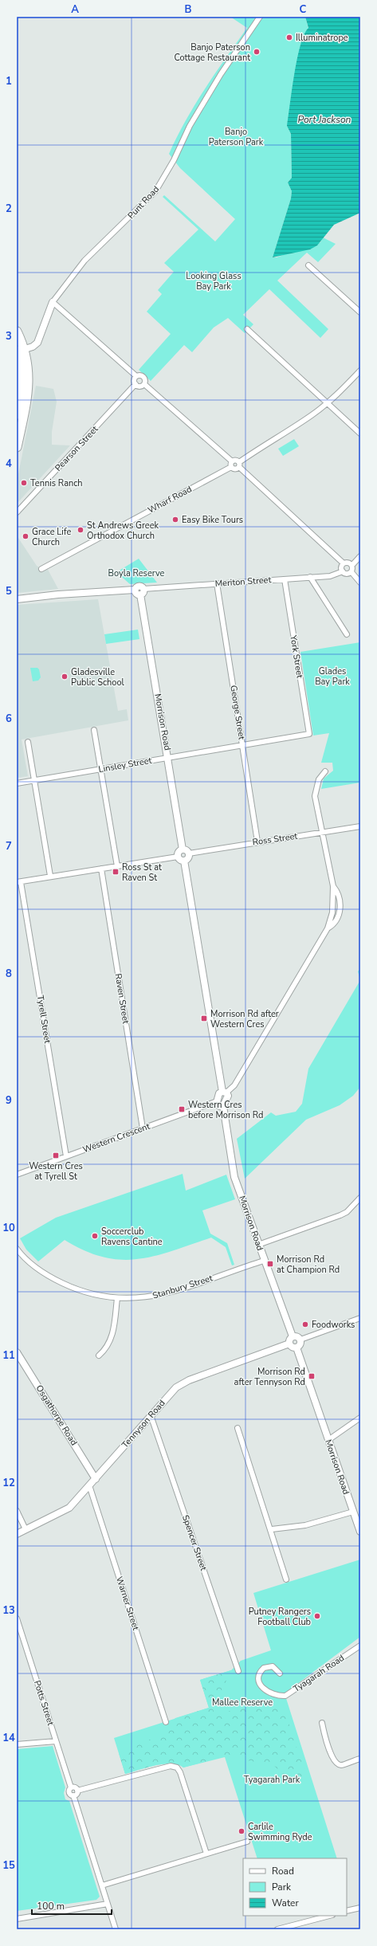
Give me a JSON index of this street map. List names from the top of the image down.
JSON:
{
  "streets": {
    "street": [
      "Punt Road",
      "Pearson Street",
      "Wharf Road",
      "Meriton Street",
      "York Street",
      "George Street",
      "Morrison Road",
      "Linsley Street",
      "Ross Street",
      "Raven Street",
      "Tyrell Street",
      "Western Crescent",
      "Stanbury Street",
      "Osgathorpe Road",
      "Tennyson Road",
      "Spencer Street",
      "Warner Street",
      "Tyagarah Road",
      "Potts Street"
    ]
  },
  "crossings": [
    ["Meriton Street", "York Street"],
    ["Meriton Street", "George Street"],
    ["Meriton Street", "Morrison Road"],
    ["York Street", "Linsley Street"],
    ["George Street", "Linsley Street"],
    ["George Street", "Ross Street"],
    ["Morrison Road", "Linsley Street"],
    ["Morrison Road", "Ross Street"],
    ["Morrison Road", "Stanbury Street"],
    ["Morrison Road", "Tennyson Road"],
    ["Raven Street", "Western Crescent"],
    ["Tyrell Street", "Western Crescent"],
    ["Osgathorpe Road", "Tennyson Road"],
    ["Tennyson Road", "Spencer Street"],
    ["Tennyson Road", "Warner Street"]
  ],
  "water": ["Port Jackson"],
  "parks": [
    "Banjo Paterson Park",
    "Looking Glass Bay Park",
    "Boyla Reserve",
    "Glades Bay Park",
    "Mallee Reserve",
    "Tyagarah Park"
  ],
  "places": {
    "other": [
      "Illuminatrope",
      "Banjo Paterson Cottage Restaurant",
      "Tennis Ranch",
      "Easy Bike Tours",
      "St Andrews Greek Orthodox Church",
      "Grace Life Church",
      "Gladesville Public School",
      "Soccerclub Ravens Cantine",
      "Foodworks",
      "Putney Rangers Football Club",
      "Carlile Swimming Ryde"
    ],
    "transit": [
      "Ross St at Raven St",
      "Morrison Rd after Western Cres",
      "Western Cres before Morrison Rd",
      "Western Cres at Tyrell St",
      "Morrison Rd at Champion Rd",
      "Morrison Rd after Tennyson Rd"
    ]
  },
  "legend": ["Road", "Park", "Water"],
  "scale_bar": "100 m",
  "grid": {
    "columns": ["A", "B", "C"],
    "rows": [
      "1",
      "2",
      "3",
      "4",
      "5",
      "6",
      "7",
      "8",
      "9",
      "10",
      "11",
      "12",
      "13",
      "14",
      "15"
    ]
  }
}
